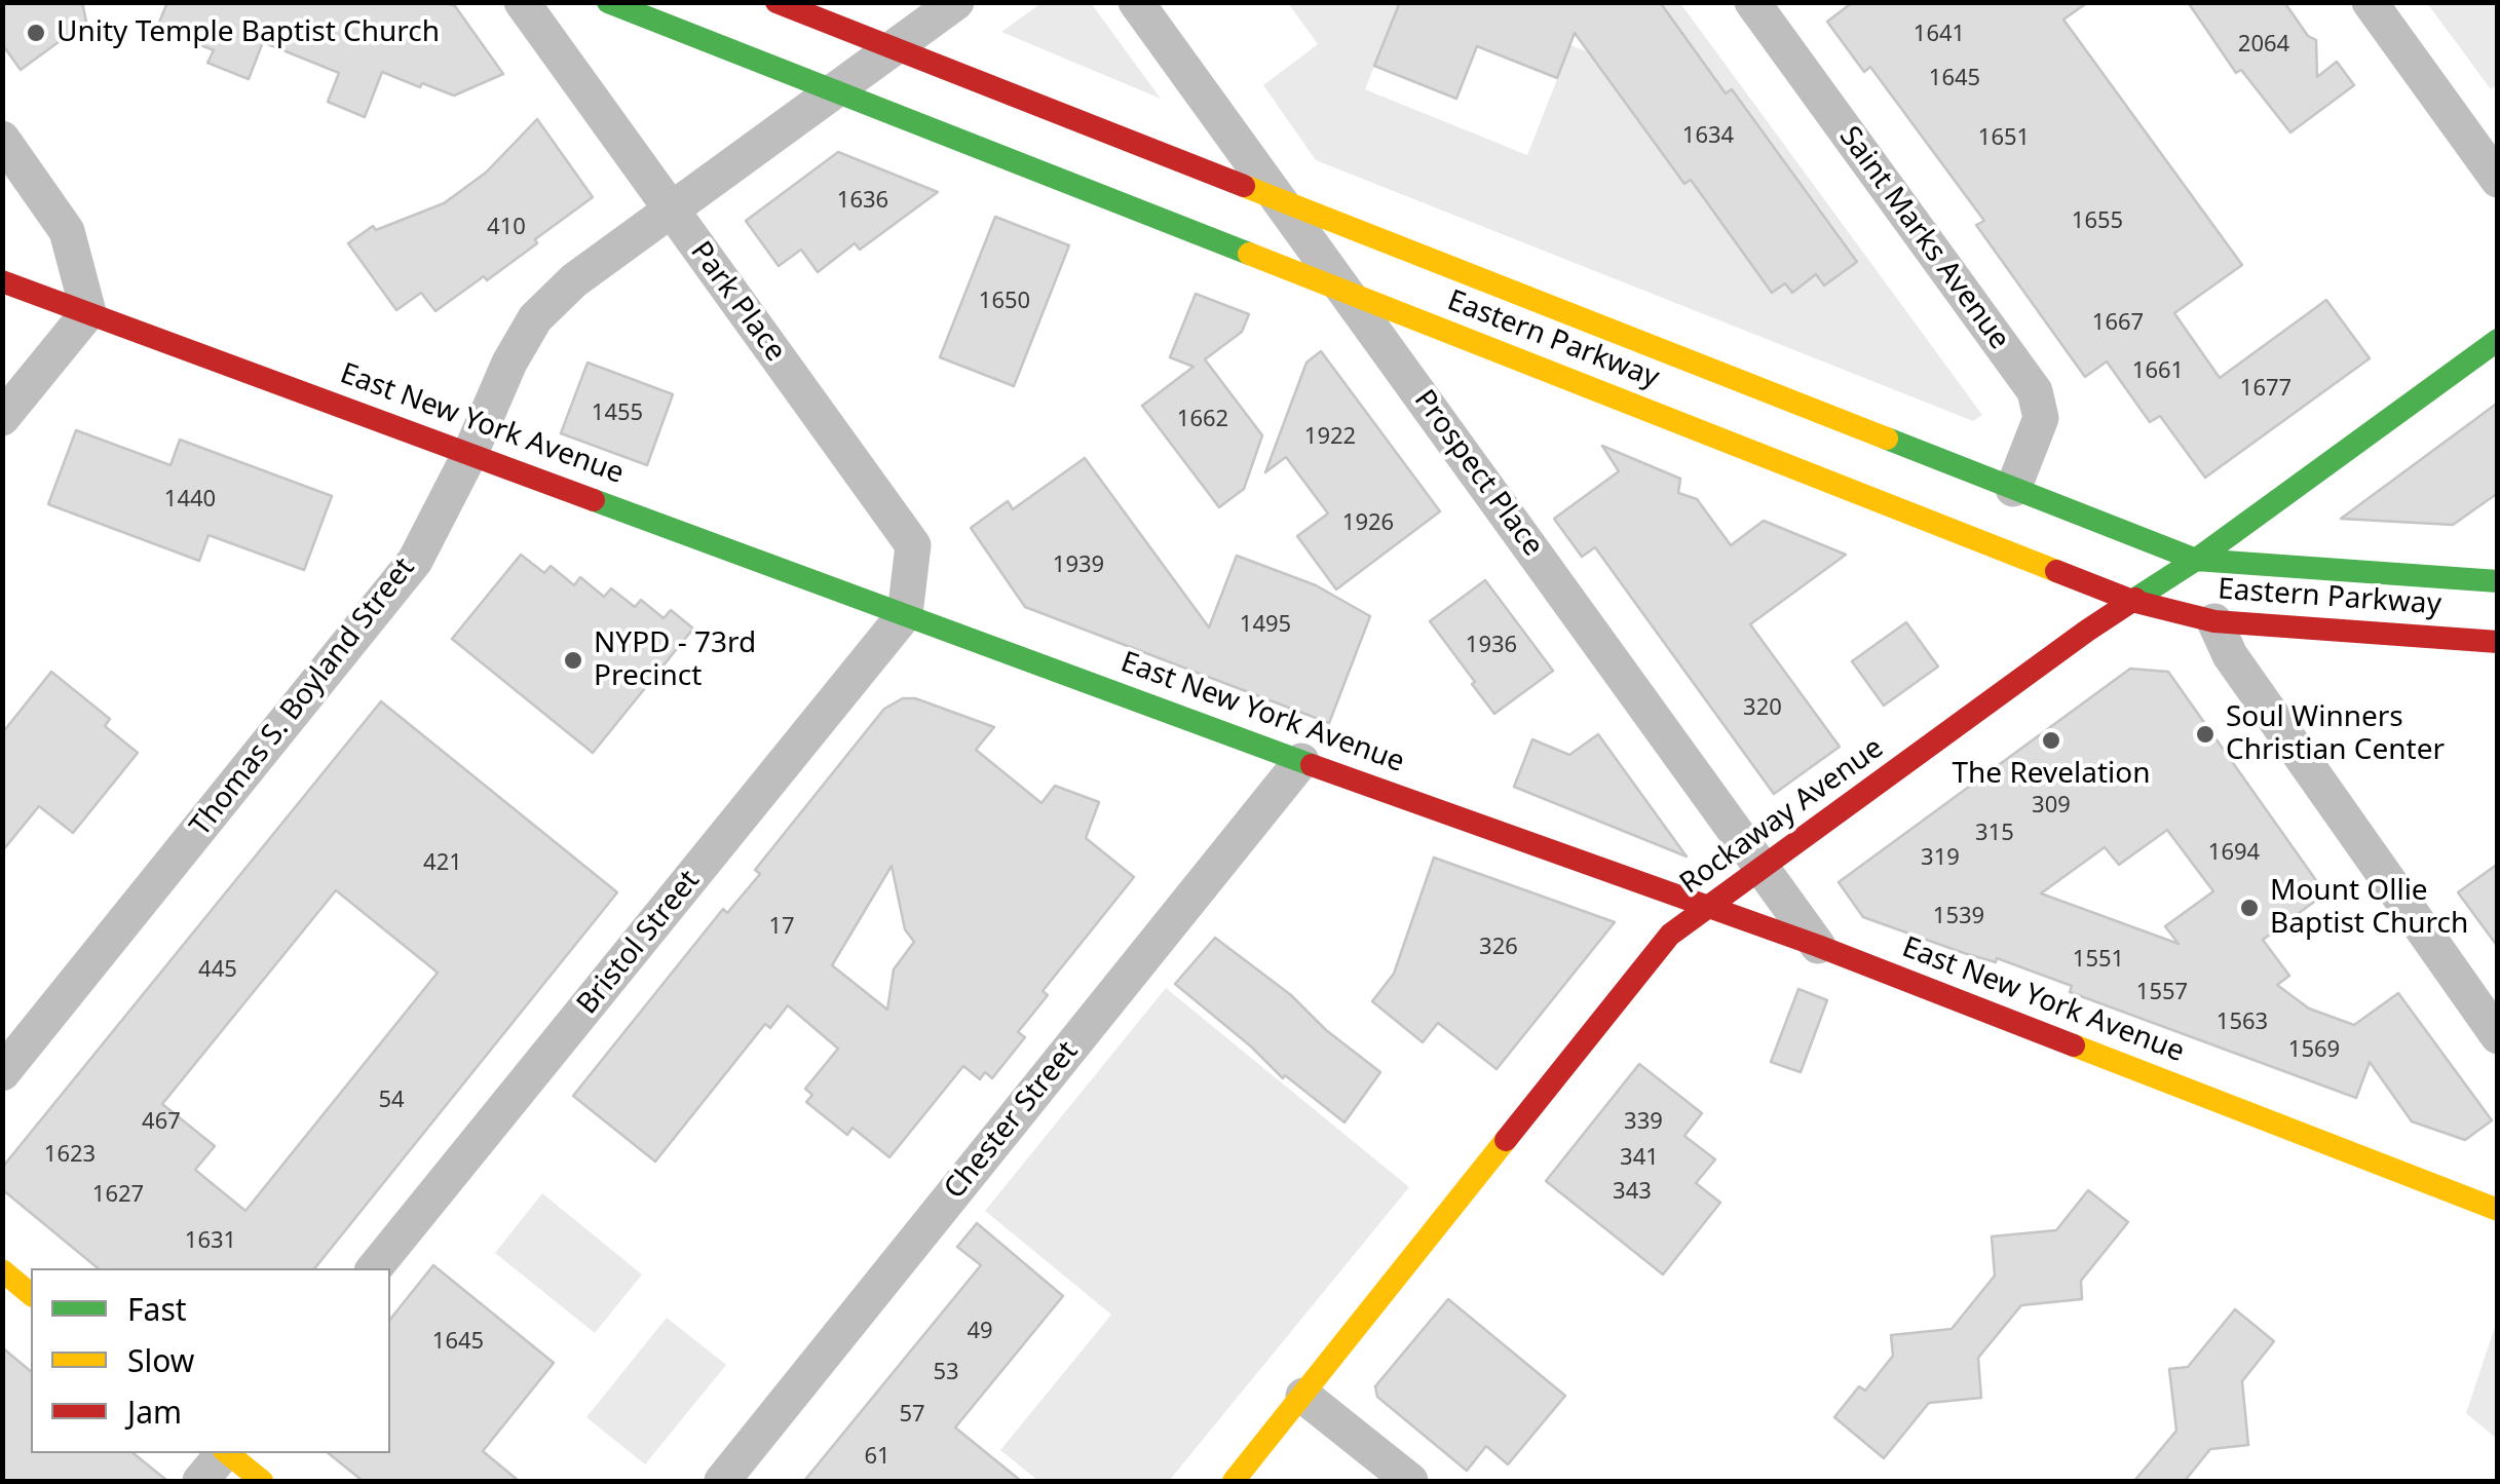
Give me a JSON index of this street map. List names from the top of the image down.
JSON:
{
  "streets": {
    "main road": ["Eastern Parkway", "East New York Avenue", "Rockaway Avenue"],
    "street": [
      "Saint Marks Avenue",
      "Park Place",
      "Prospect Place",
      "Thomas S. Boyland Street",
      "Bristol Street",
      "Chester Street"
    ]
  },
  "crossings": [
    ["Saint Marks Avenue", "Eastern Parkway"],
    ["Park Place", "East New York Avenue"],
    ["Park Place", "Thomas S. Boyland Street"],
    ["Park Place", "Bristol Street"],
    ["Eastern Parkway", "Prospect Place"],
    ["Eastern Parkway", "Thomas S. Boyland Street"],
    ["Eastern Parkway", "Rockaway Avenue"],
    ["East New York Avenue", "Prospect Place"],
    ["East New York Avenue", "Thomas S. Boyland Street"],
    ["East New York Avenue", "Rockaway Avenue"],
    ["East New York Avenue", "Bristol Street"],
    ["East New York Avenue", "Chester Street"],
    ["Prospect Place", "Rockaway Avenue"]
  ],
  "places": [
    "Unity Temple Baptist Church",
    "NYPD - 73rd Precinct",
    "Soul Winners Christian Center",
    "The Revelation",
    "Mount Ollie Baptist Church"
  ],
  "house_numbers": [
    "1641",
    "2064",
    "1645",
    "1634",
    "1651",
    "1636",
    "1655",
    "410",
    "1650",
    "1667",
    "1661",
    "1677",
    "1455",
    "1662",
    "1922",
    "1440",
    "1926",
    "1939",
    "1495",
    "1936",
    "320",
    "309",
    "315",
    "1694",
    "319",
    "421",
    "1539",
    "17",
    "326",
    "1551",
    "445",
    "1557",
    "1563",
    "1569",
    "54",
    "467",
    "339",
    "1623",
    "341",
    "343",
    "1627",
    "1631",
    "49",
    "1645",
    "53",
    "57",
    "61"
  ],
  "legend": ["Fast", "Slow", "Jam"]
}
